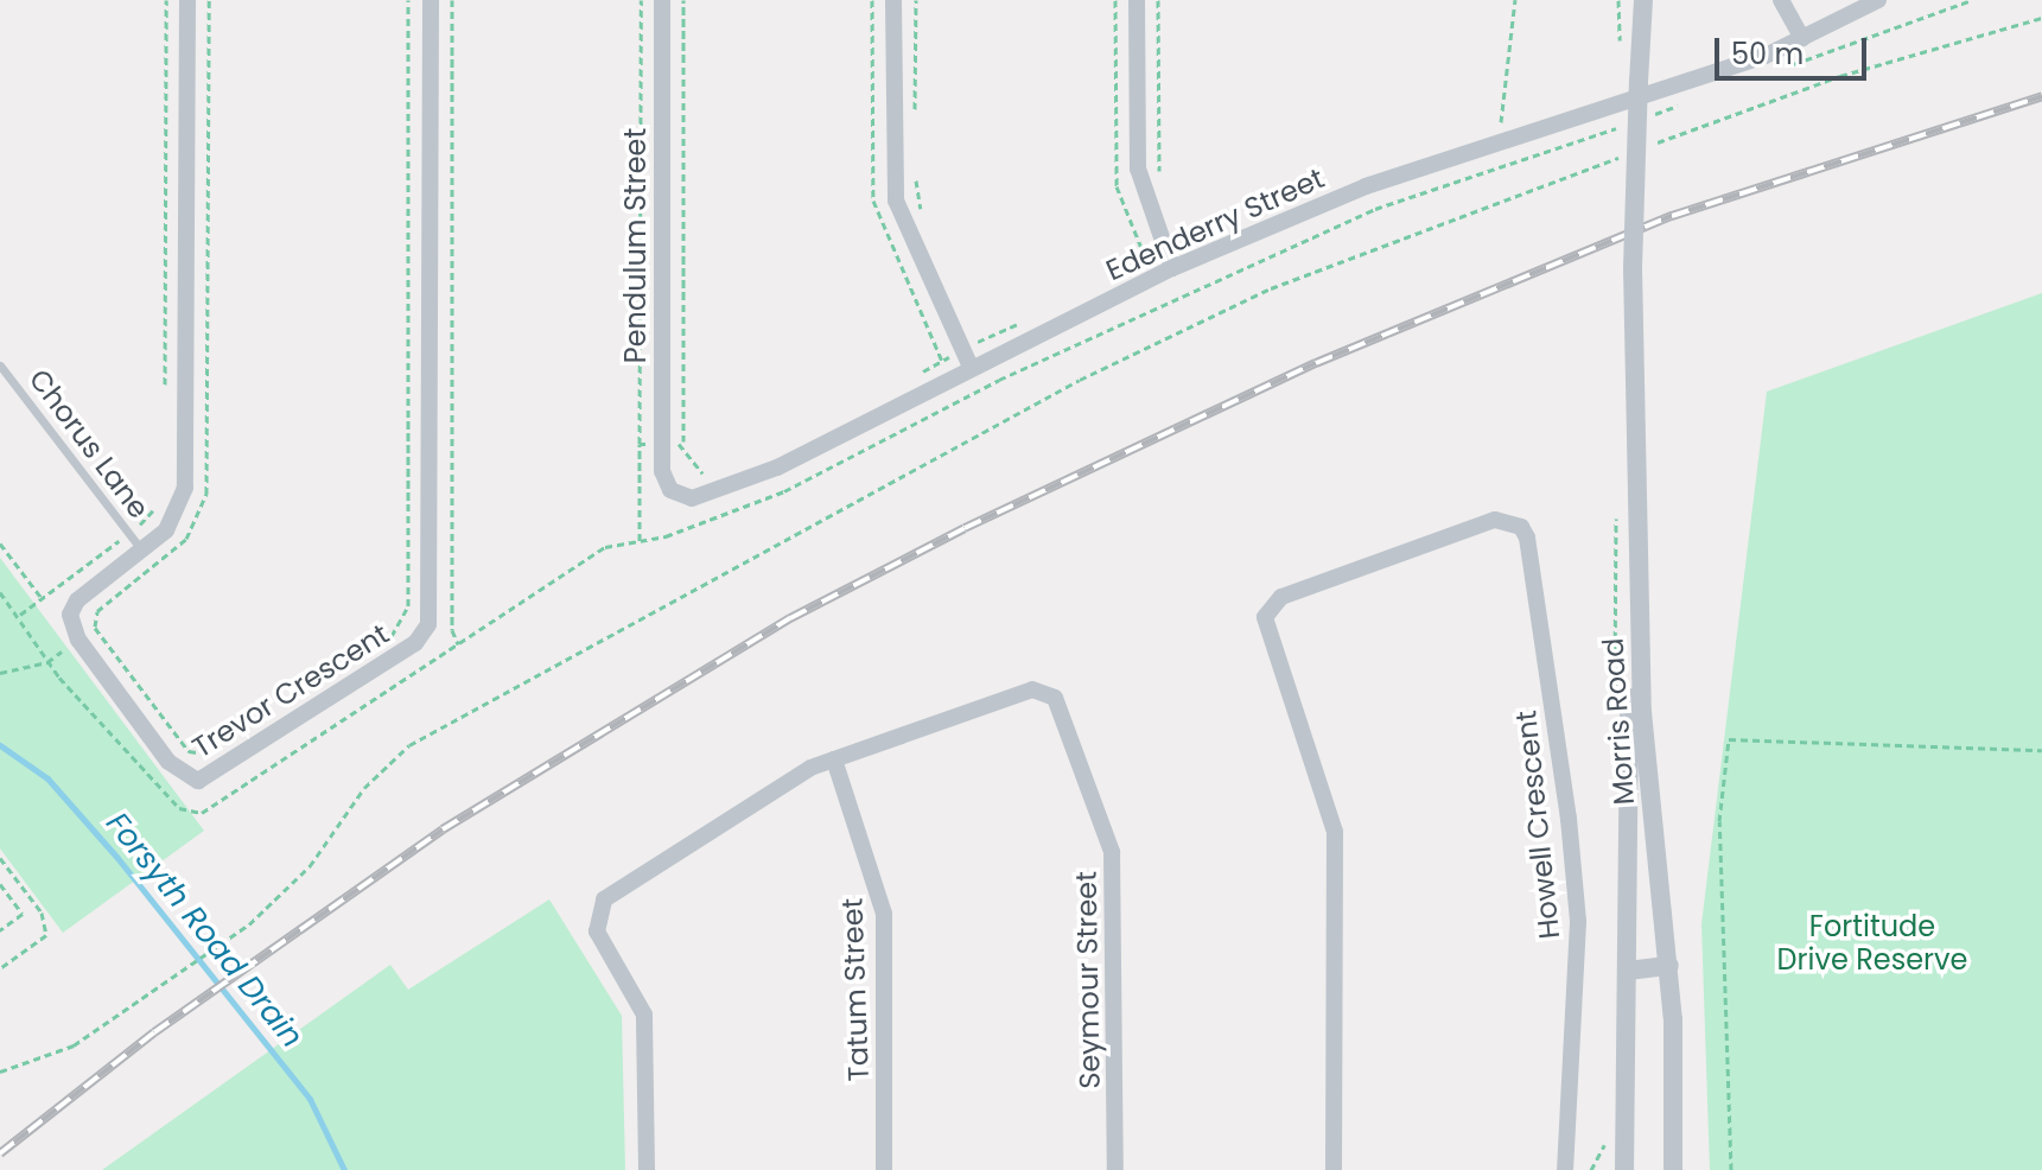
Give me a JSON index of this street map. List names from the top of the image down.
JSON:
{
  "streets": {
    "street": [
      "Edenderry Street",
      "Pendulum Street",
      "Trevor Crescent",
      "Morris Road",
      "Howell Crescent",
      "Seymour Street",
      "Tatum Street"
    ],
    "lane": ["Chorus Lane"]
  },
  "crossings": [
    ["Edenderry Street", "Pendulum Street"],
    ["Chorus Lane", "Trevor Crescent"],
    ["Seymour Street", "Tatum Street"]
  ],
  "water": ["Forsyth Road Drain"],
  "parks": ["Fortitude Drive Reserve"],
  "scale_bar": "50 m"
}
